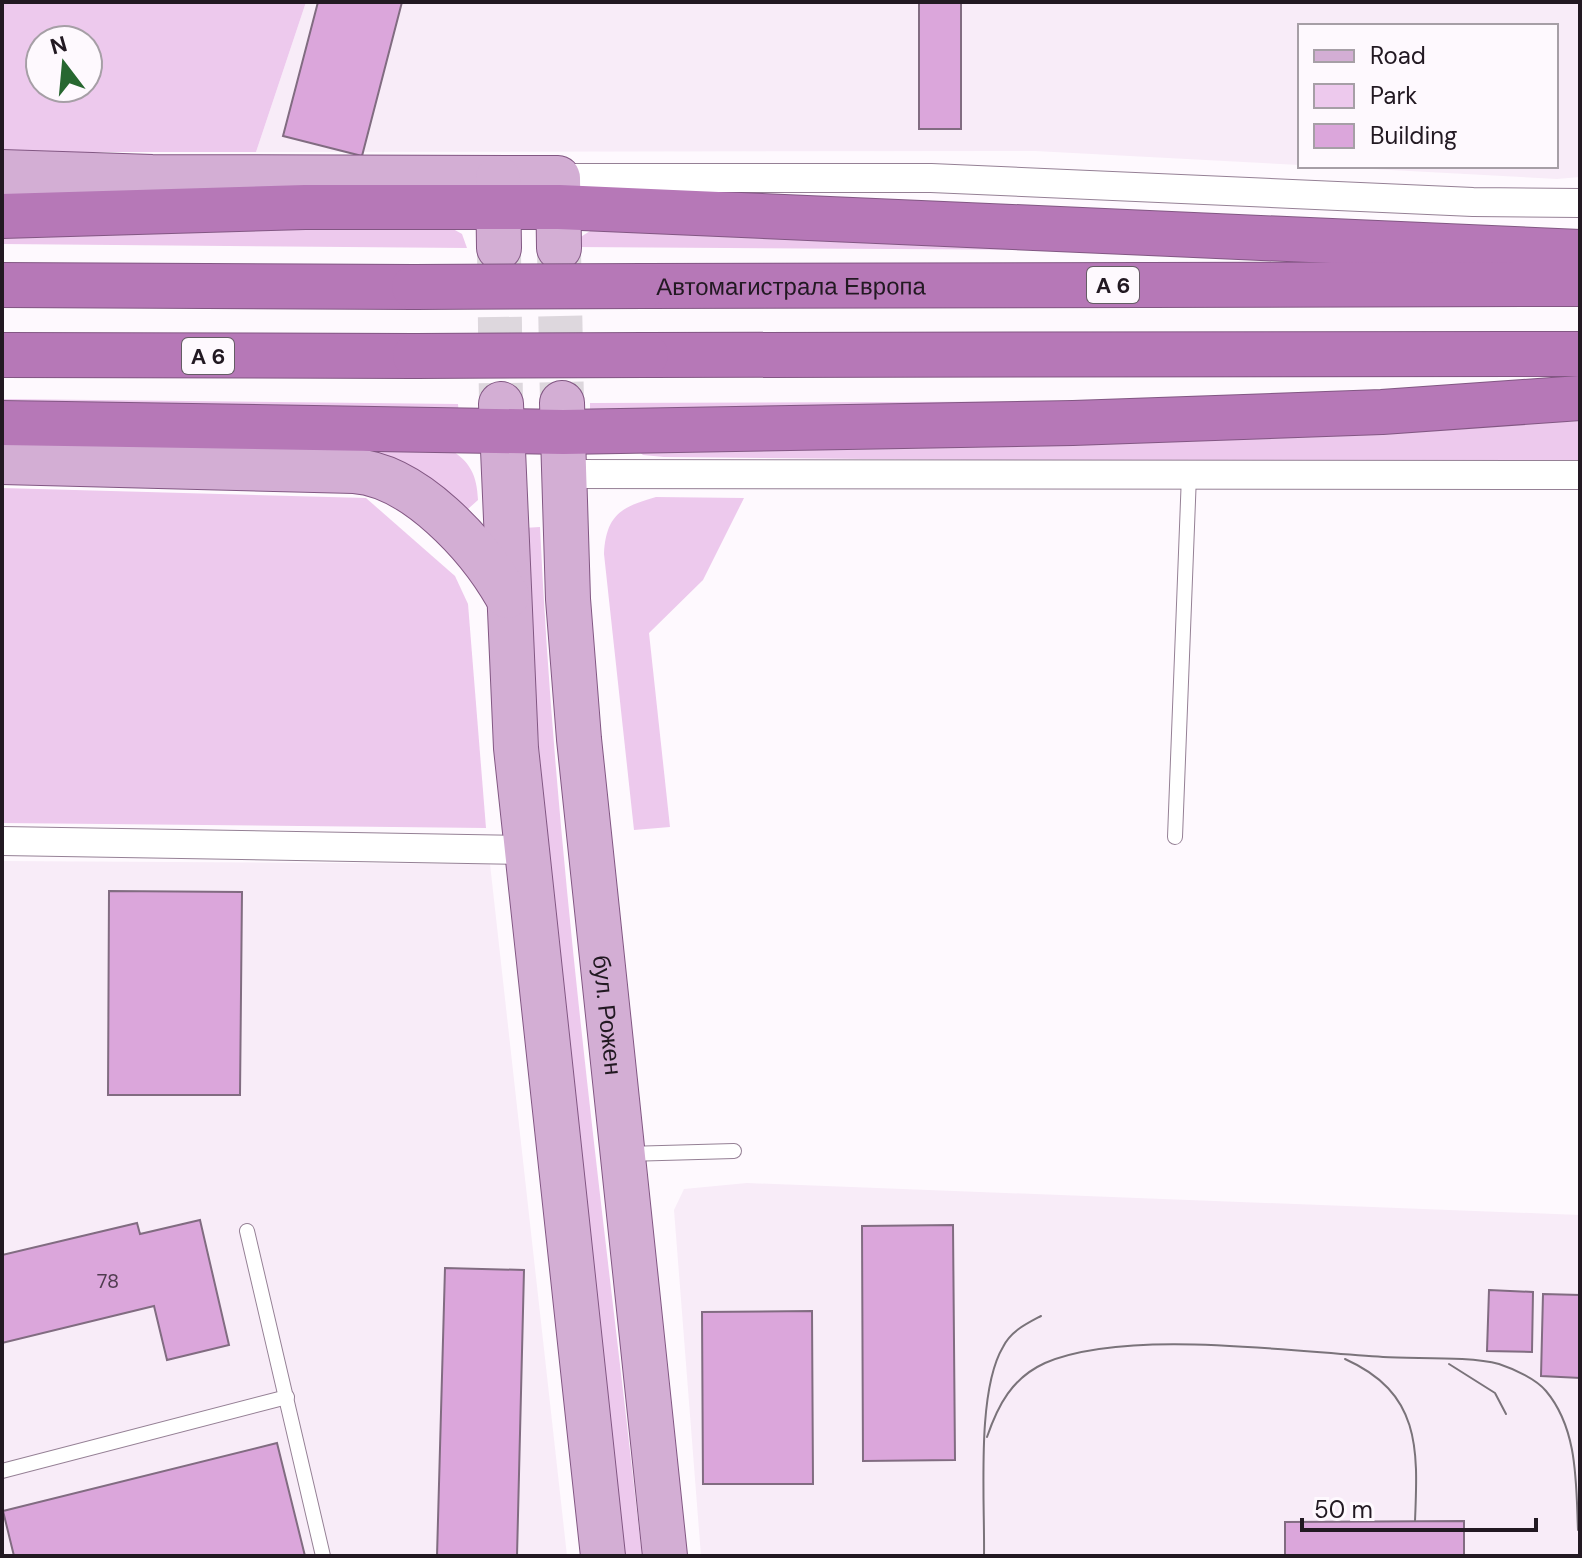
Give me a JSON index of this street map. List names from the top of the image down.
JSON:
{
  "streets": {
    "highway": ["A 6", "Автомагистрала Европа"],
    "main road": ["бул. Рожен"]
  },
  "house_numbers": ["78"],
  "legend": ["Road", "Park", "Building"],
  "scale_bar": "50 m",
  "north": "top"
}
